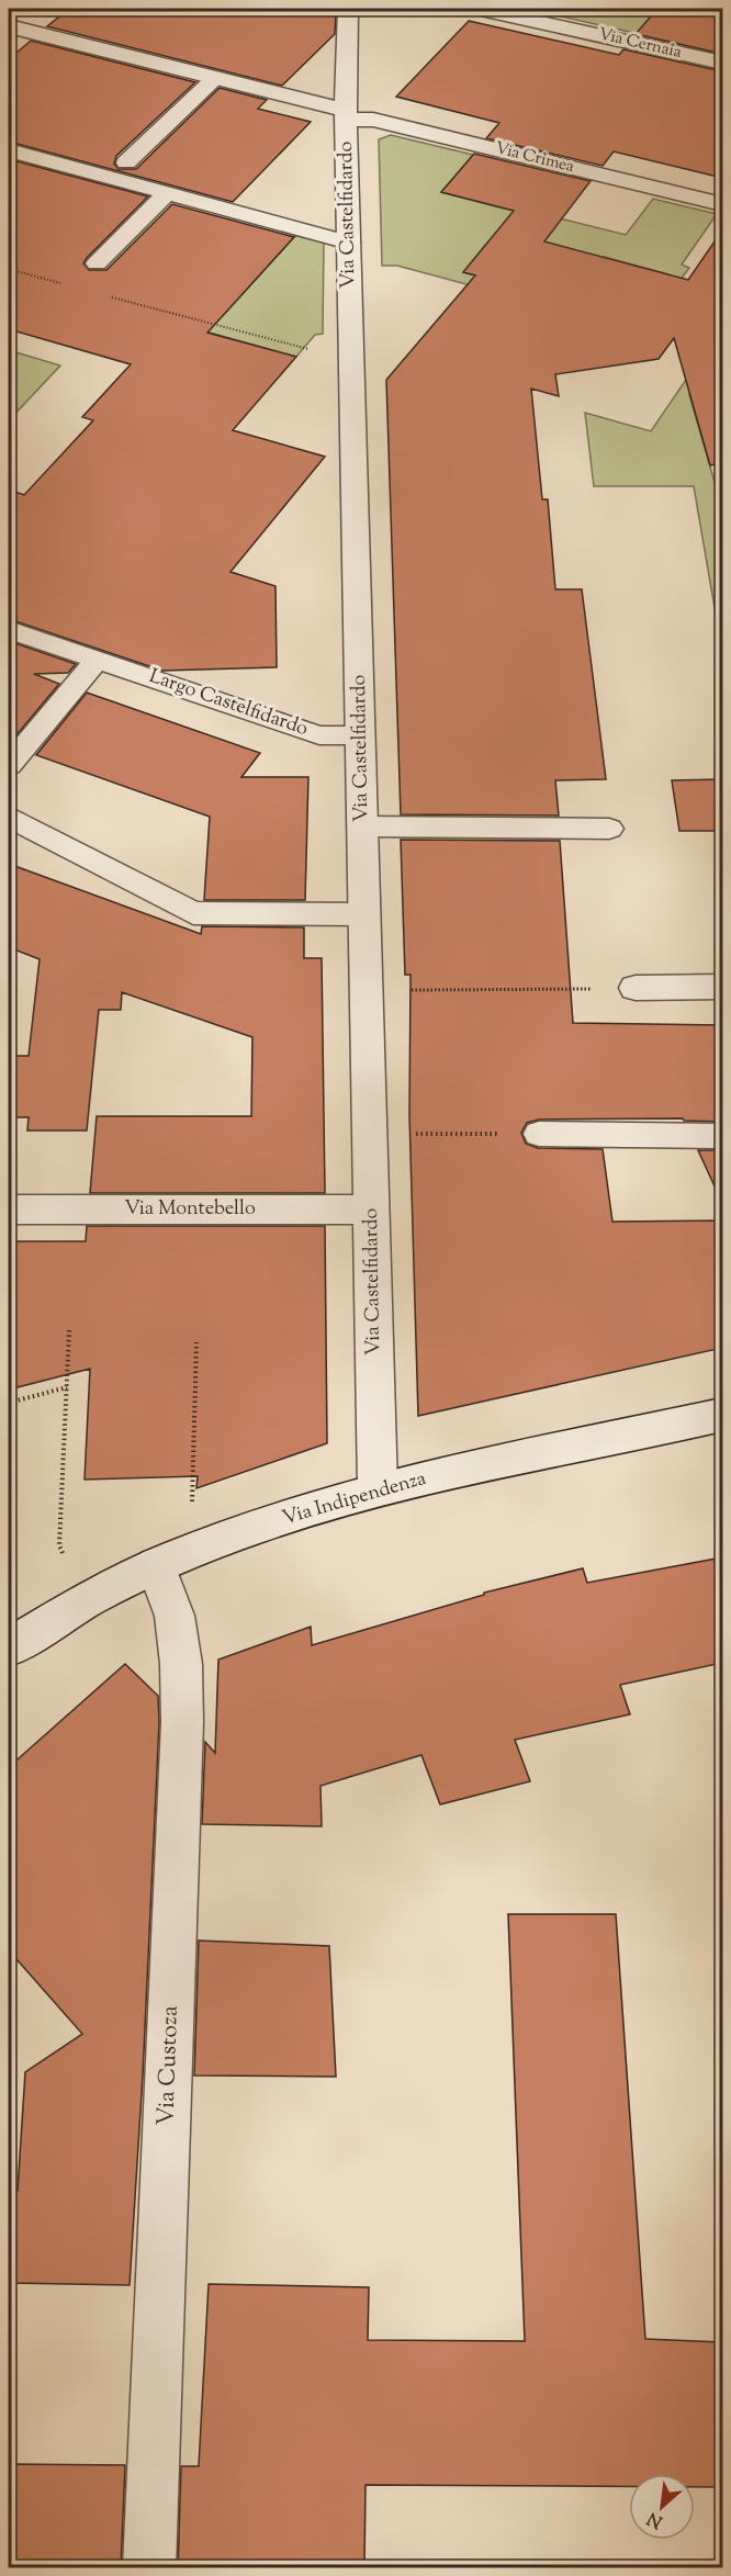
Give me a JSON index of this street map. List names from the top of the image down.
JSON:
{
  "streets": {
    "street": [
      "Via Cernaia",
      "Via Crimea",
      "Via Castelfidardo",
      "Via Montebello",
      "Via Indipendenza",
      "Via Custoza"
    ],
    "lane": ["Largo Castelfidardo"]
  },
  "crossings": [
    ["Via Crimea", "Via Castelfidardo"],
    ["Via Castelfidardo", "Largo Castelfidardo"],
    ["Via Castelfidardo", "Via Montebello"],
    ["Via Castelfidardo", "Via Indipendenza"],
    ["Via Indipendenza", "Via Custoza"]
  ],
  "north": "bottom left"
}
